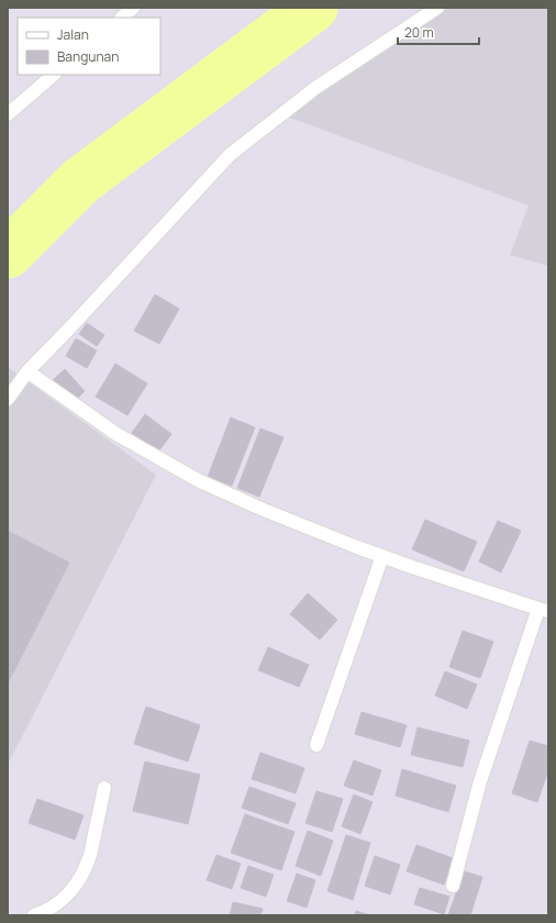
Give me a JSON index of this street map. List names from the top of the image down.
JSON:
{
  "legend": ["Jalan", "Bangunan"],
  "scale_bar": "20 m"
}
